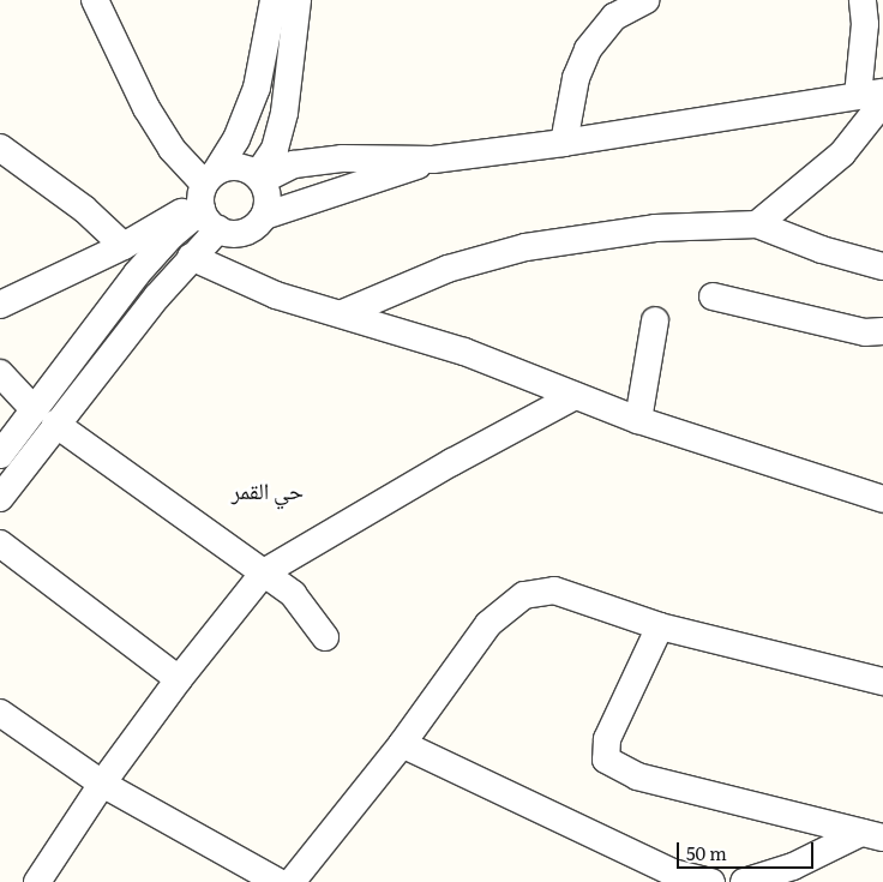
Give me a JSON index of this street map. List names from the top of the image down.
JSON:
{
  "districts": ["حي القمر"],
  "scale_bar": "50 m"
}
